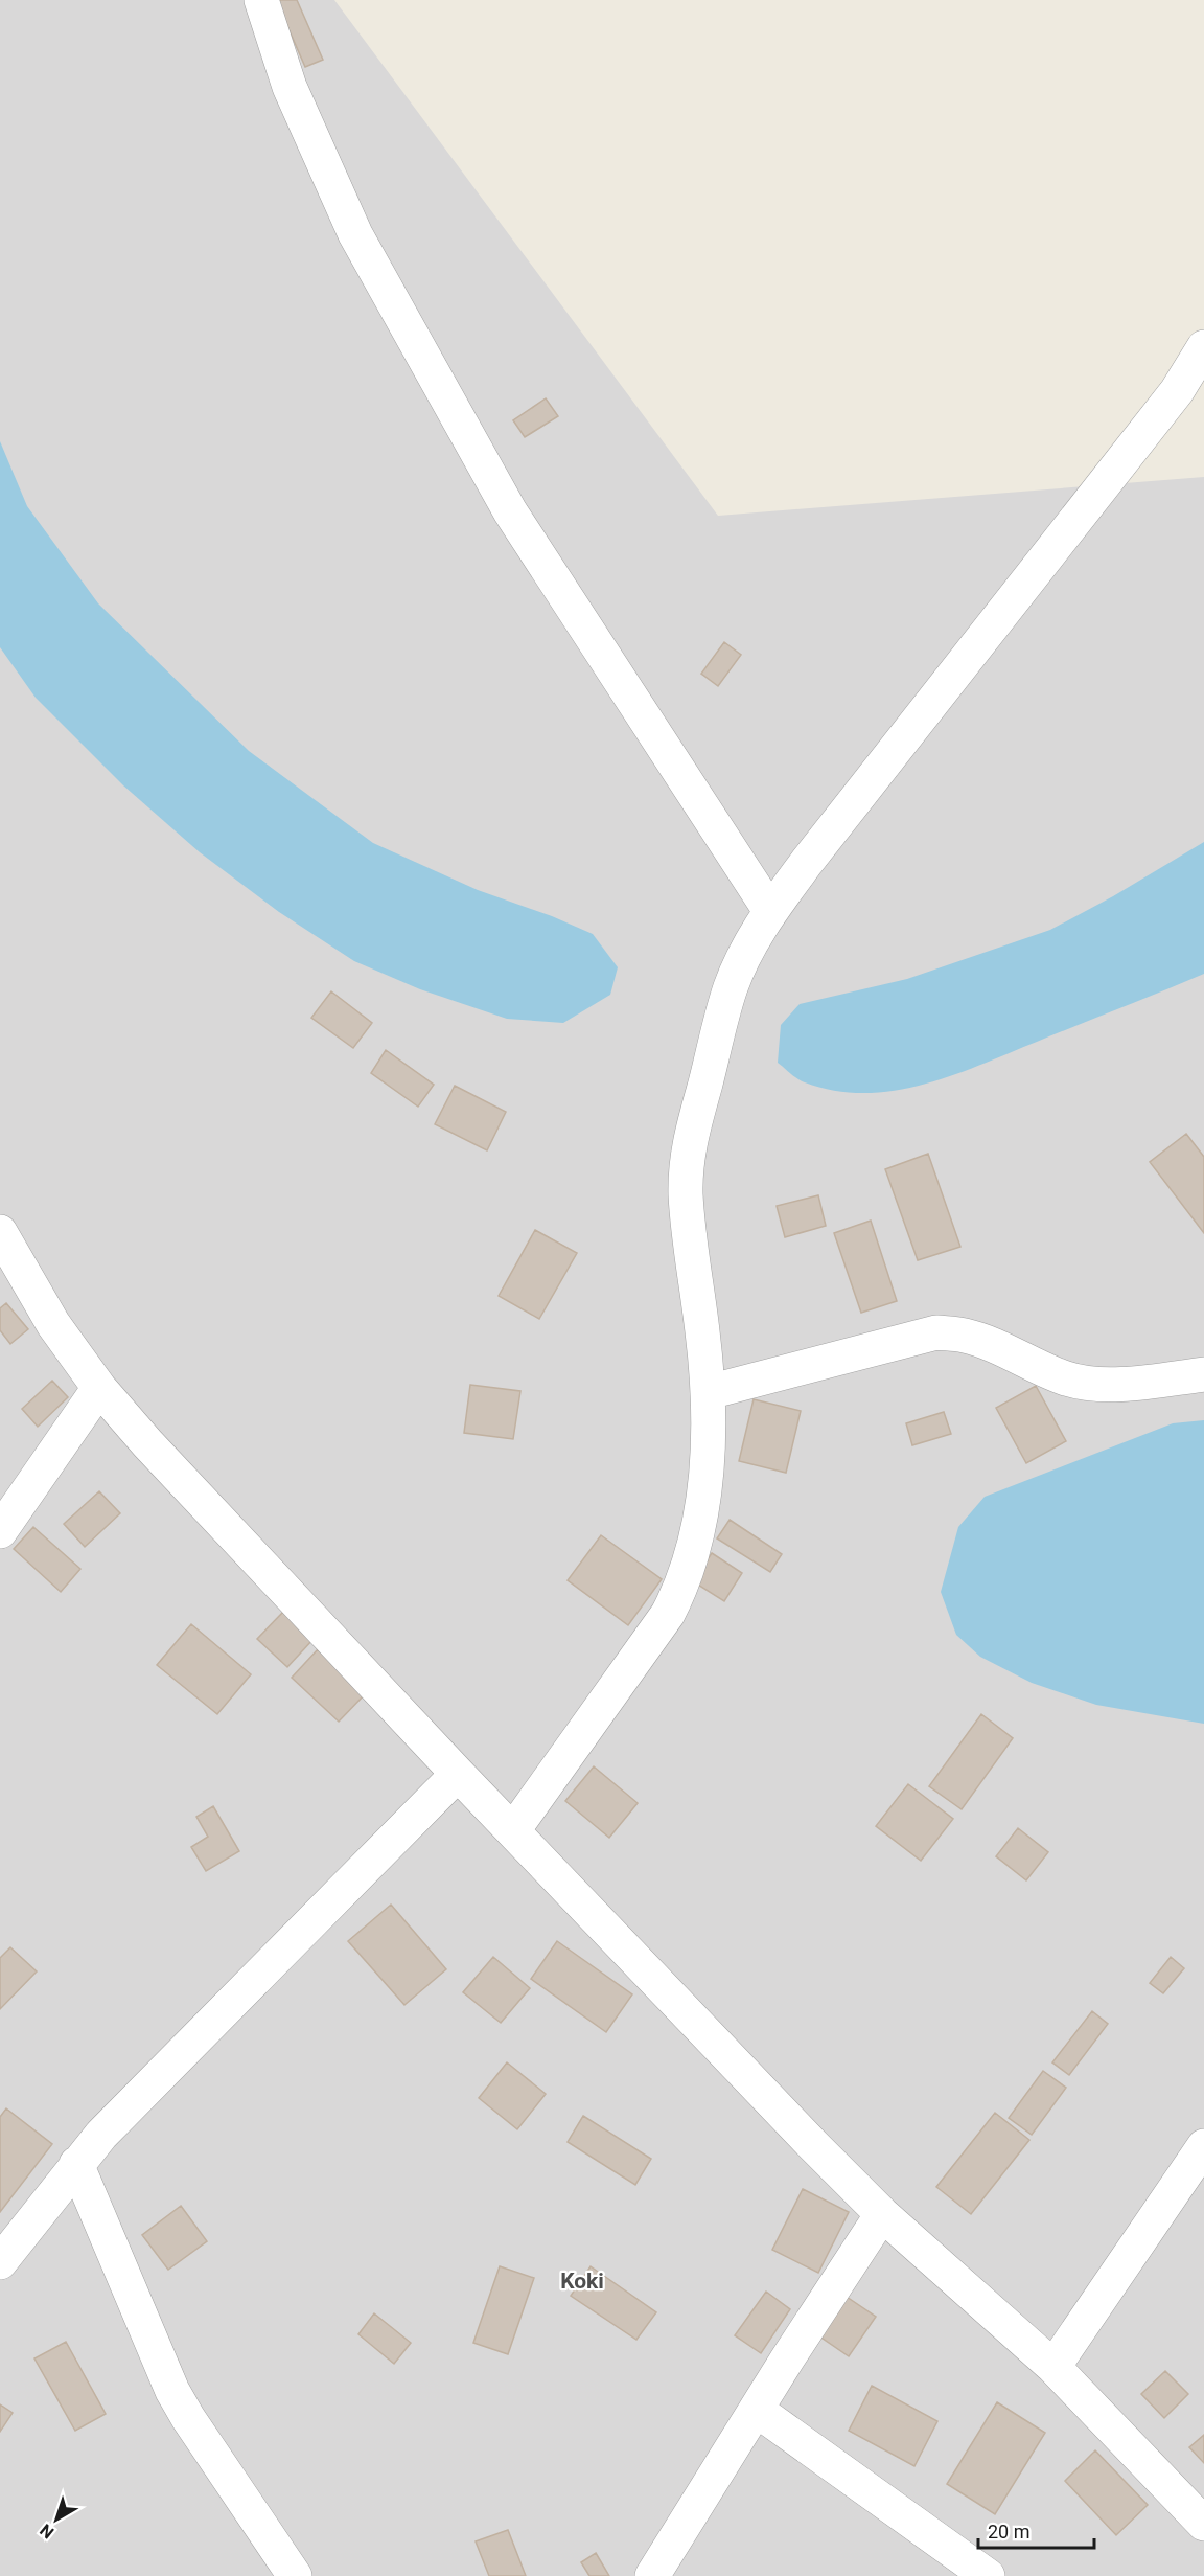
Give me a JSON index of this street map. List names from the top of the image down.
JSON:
{
  "districts": ["Koki"],
  "scale_bar": "20 m",
  "north": "bottom left"
}
